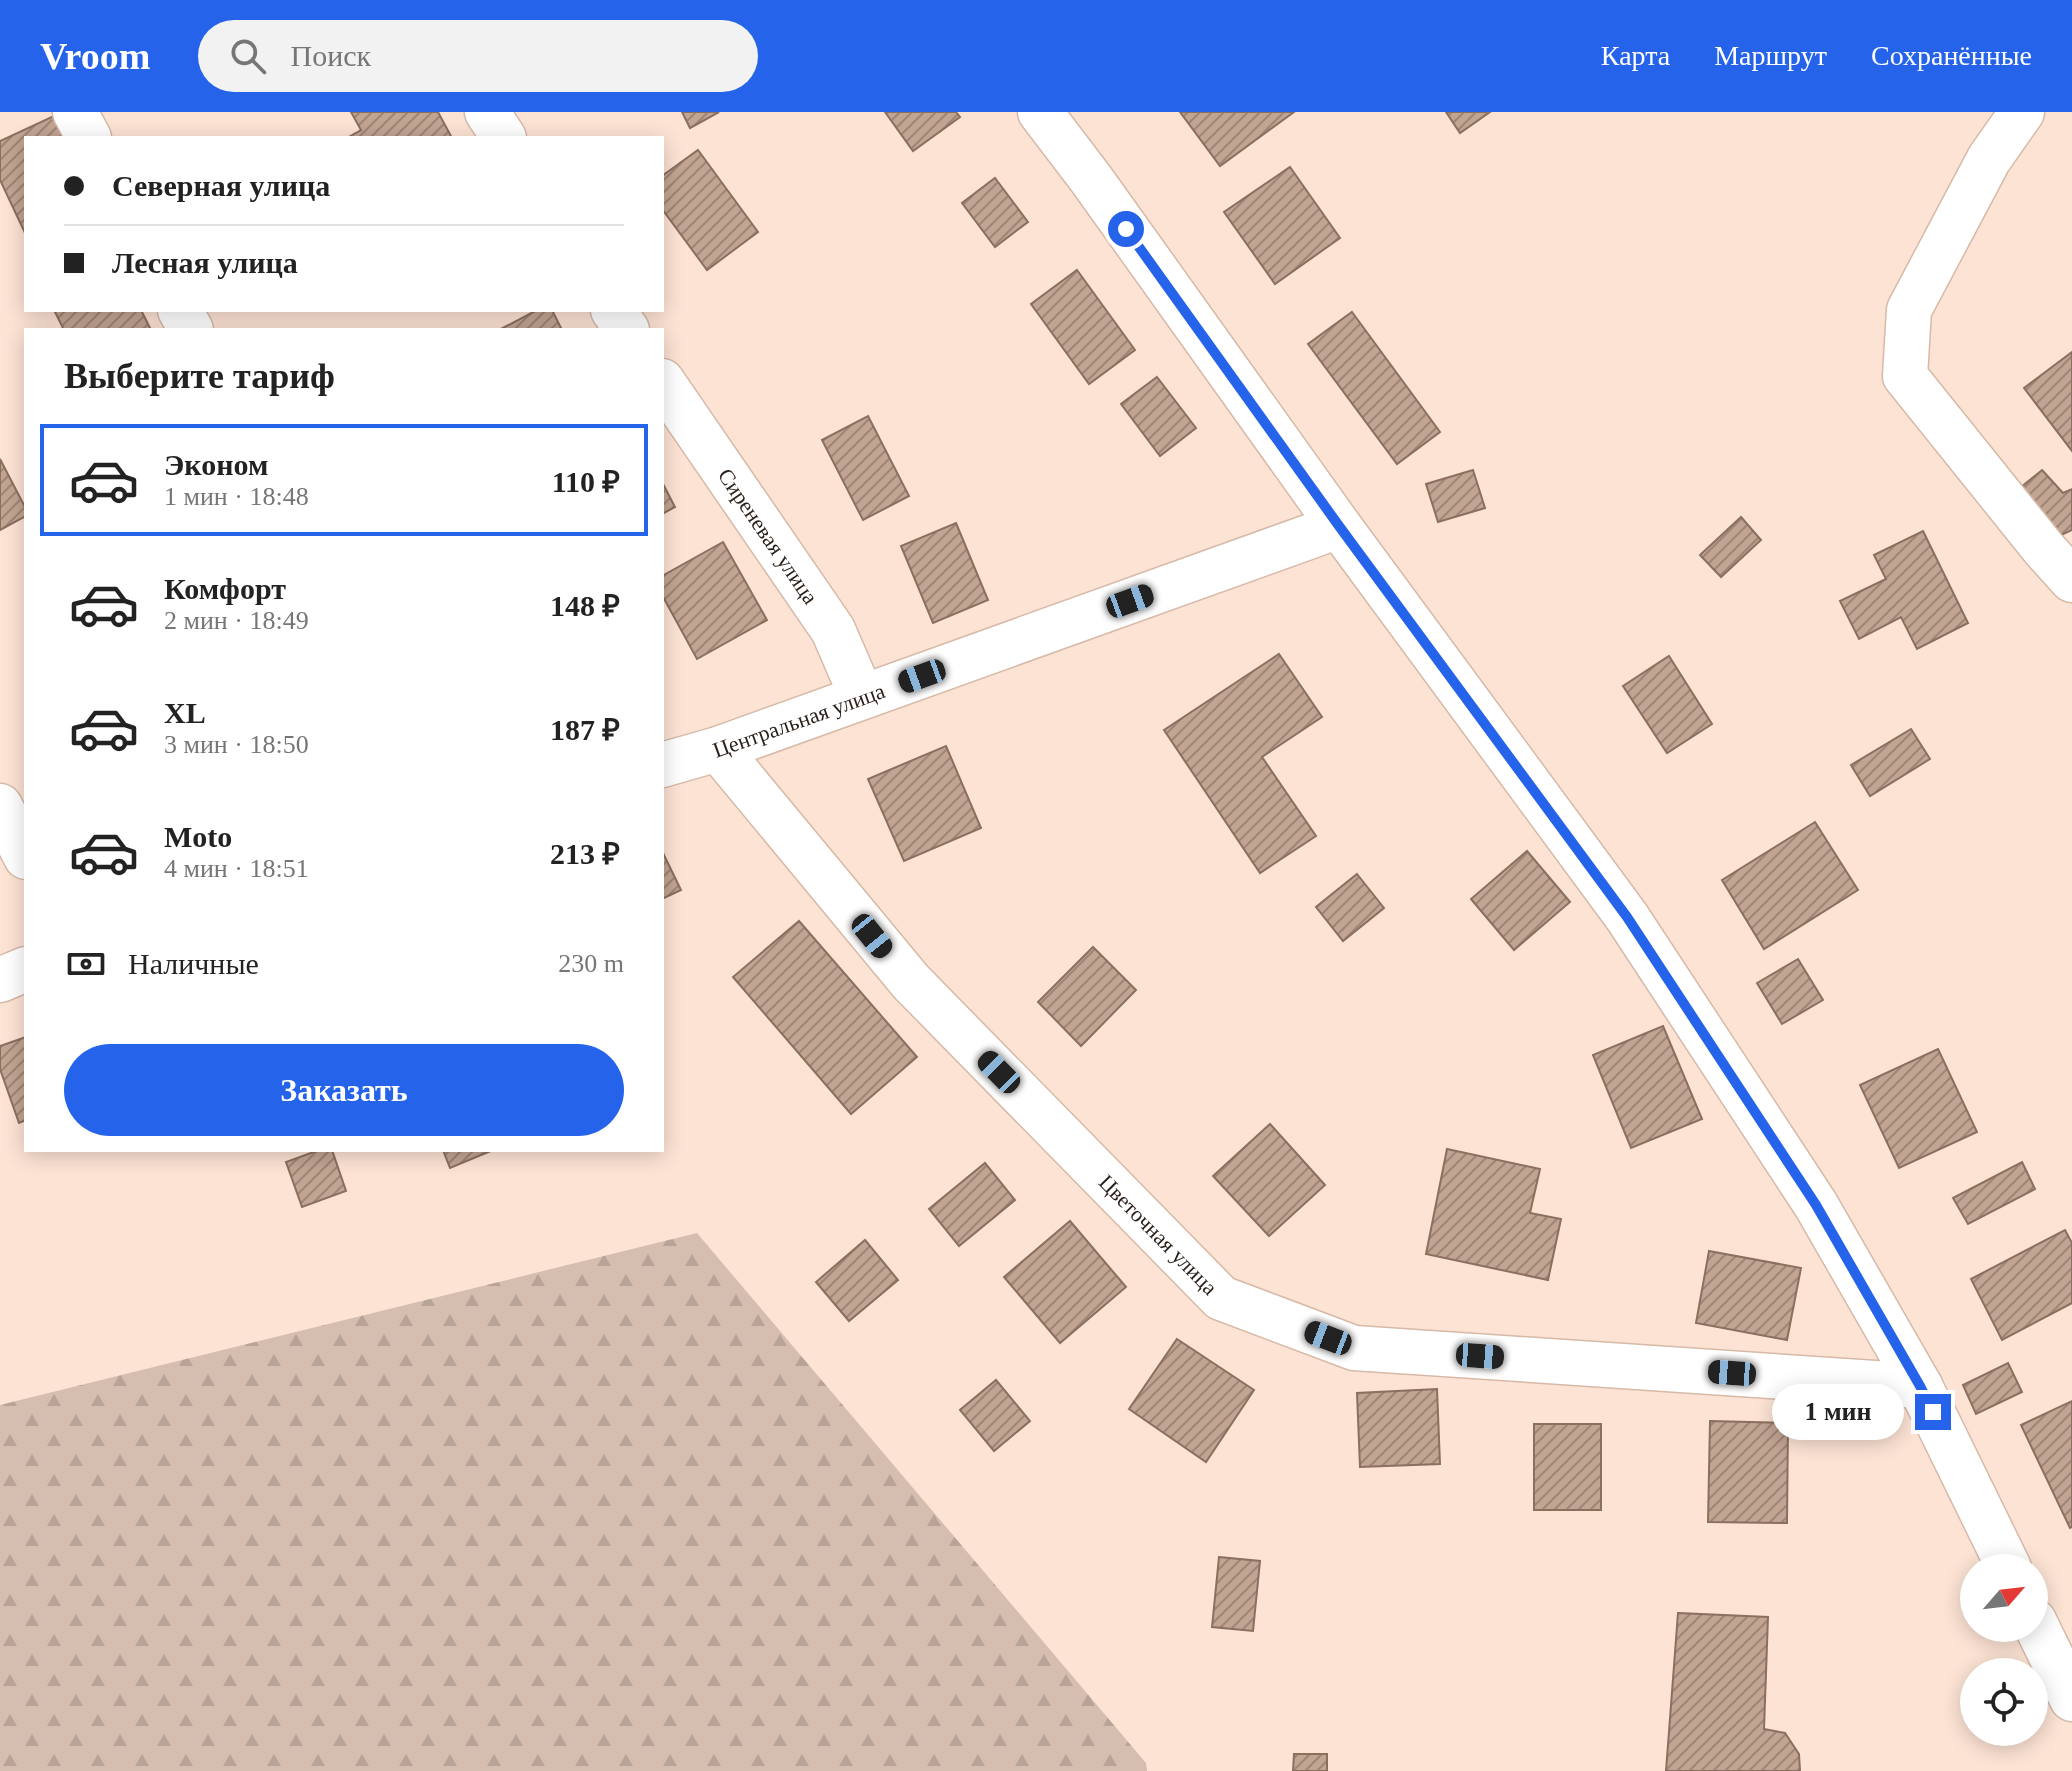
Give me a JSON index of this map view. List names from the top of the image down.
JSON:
{
  "streets": {
    "street": ["Сиреневая улица", "Центральная улица", "Цветочная улица"]
  },
  "crossings": [
    ["Сиреневая улица", "Центральная улица"],
    ["Центральная улица", "Цветочная улица"]
  ],
  "north": "top right",
  "page": {
    "header": "Vroom",
    "search": "Поиск",
    "nav": ["Карта", "Маршрут", "Сохранённые"],
    "banner": ["Северная улица", "Лесная улица"],
    "heading": "Выберите тариф",
    "list": [
      {
        "name": "Эконом",
        "note": "1 мин · 18:48",
        "value": "110 ₽"
      },
      {
        "name": "Комфорт",
        "note": "2 мин · 18:49",
        "value": "148 ₽"
      },
      {
        "name": "XL",
        "note": "3 мин · 18:50",
        "value": "187 ₽"
      },
      {
        "name": "Moto",
        "note": "4 мин · 18:51",
        "value": "213 ₽"
      }
    ],
    "pay": ["Наличные", "230 m"],
    "buttons": "Заказать",
    "bubble": "1 мин"
  }
}
